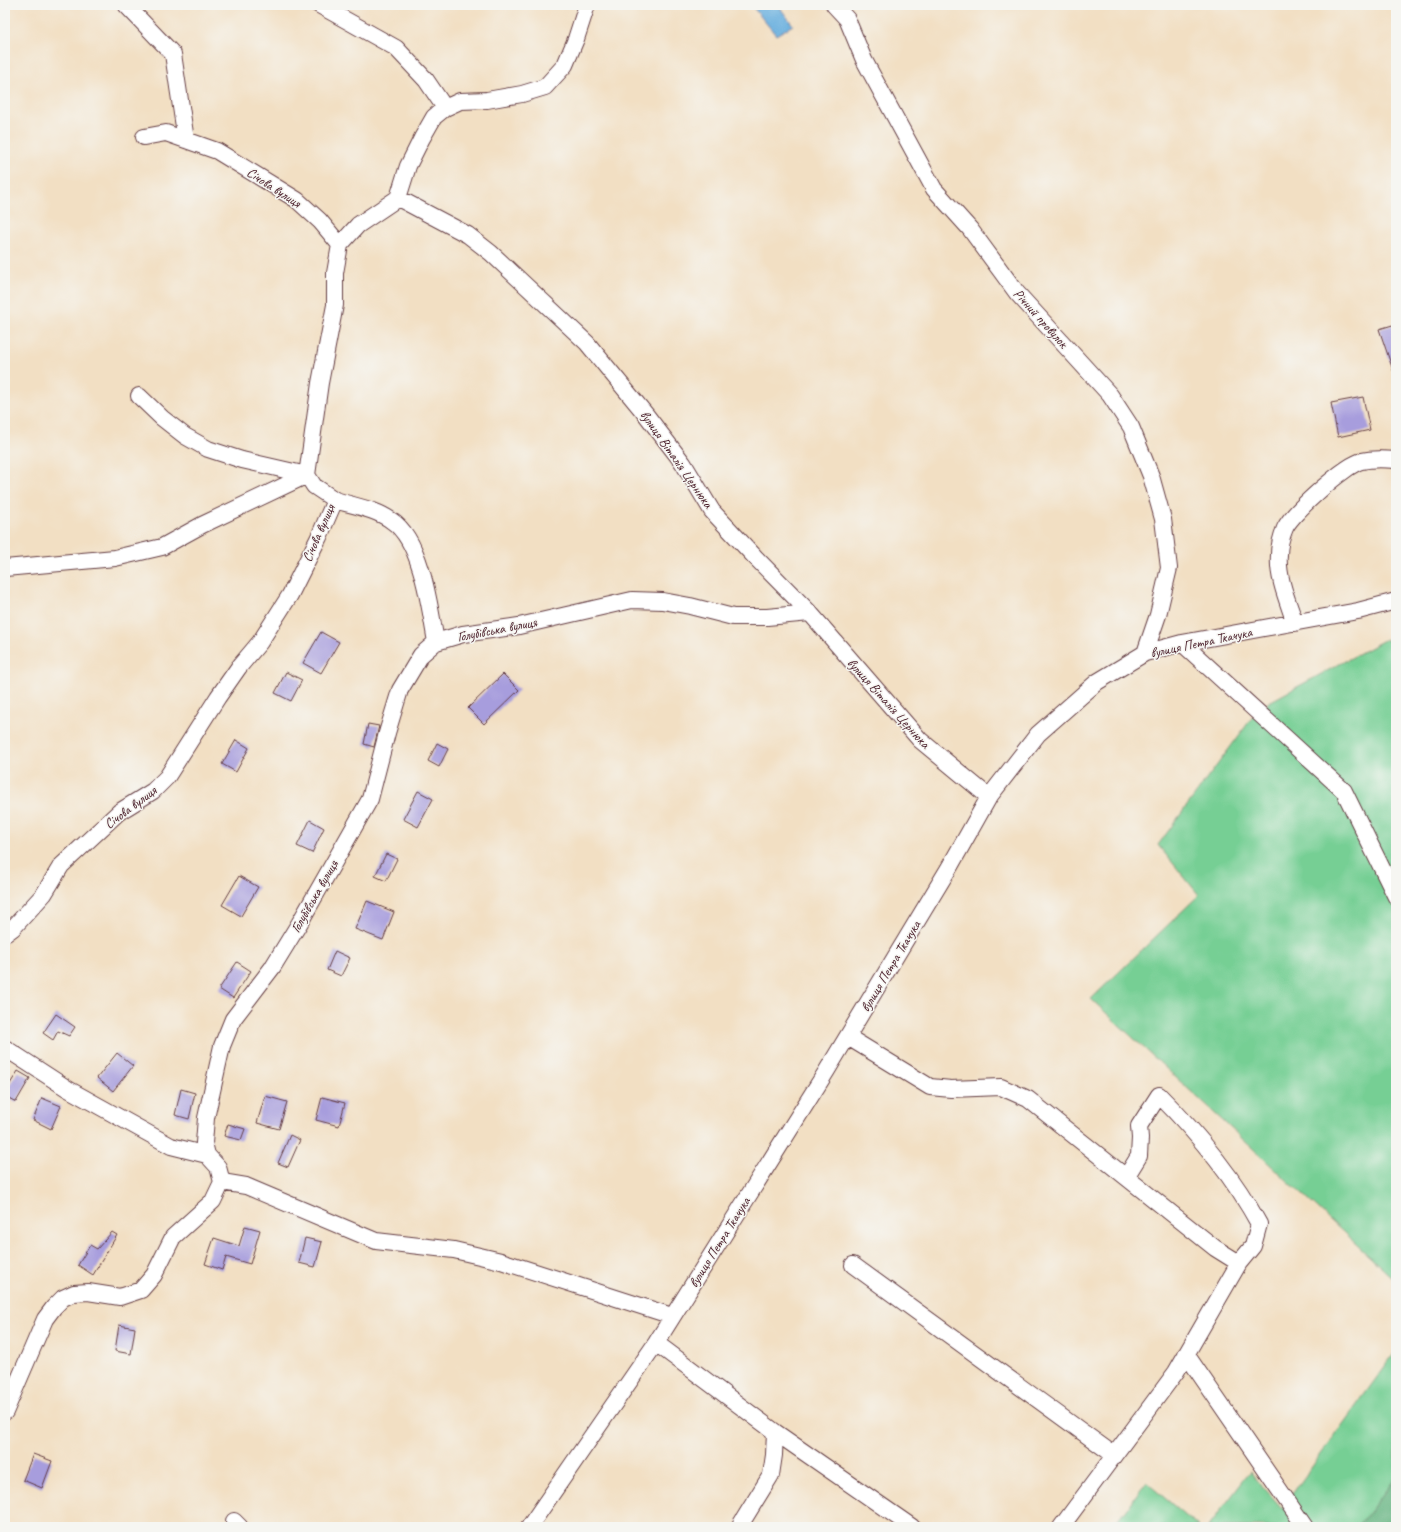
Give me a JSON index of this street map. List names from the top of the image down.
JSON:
{
  "streets": {
    "street": [
      "Січова вулиця",
      "Річний провулок",
      "вулиця Віталія Цернюка",
      "Голубівська вулиця",
      "вулиця Петра Ткачука"
    ]
  },
  "crossings": [
    ["Річний провулок", "вулиця Петра Ткачука"],
    ["вулиця Віталія Цернюка", "Голубівська вулиця"],
    ["вулиця Віталія Цернюка", "вулиця Петра Ткачука"]
  ]
}
